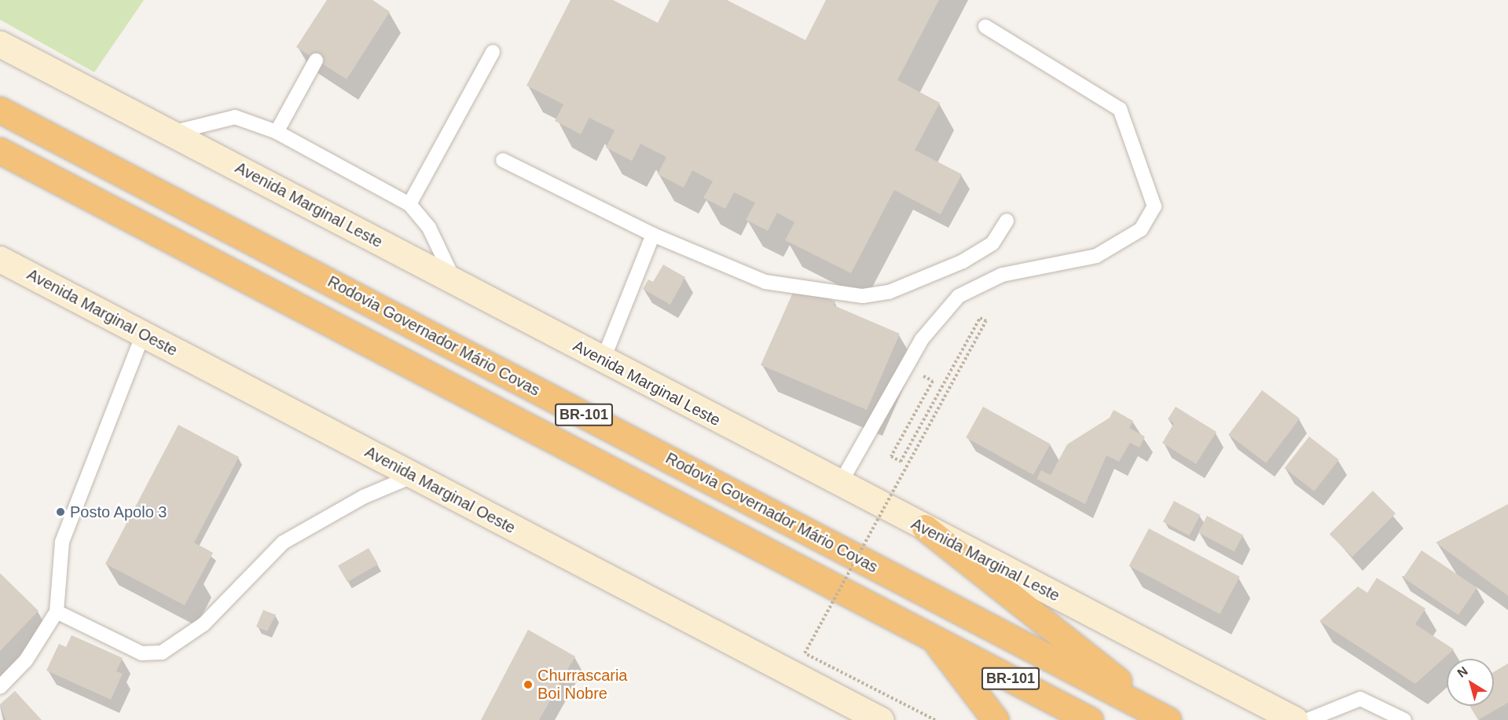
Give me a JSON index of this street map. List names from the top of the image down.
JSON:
{
  "streets": {
    "highway": ["Rodovia Governador Mário Covas", "BR-101"],
    "main road": ["Avenida Marginal Leste", "Avenida Marginal Oeste"]
  },
  "places": ["Posto Apolo 3", "Churrascaria Boi Nobre"],
  "north": "top left"
}
